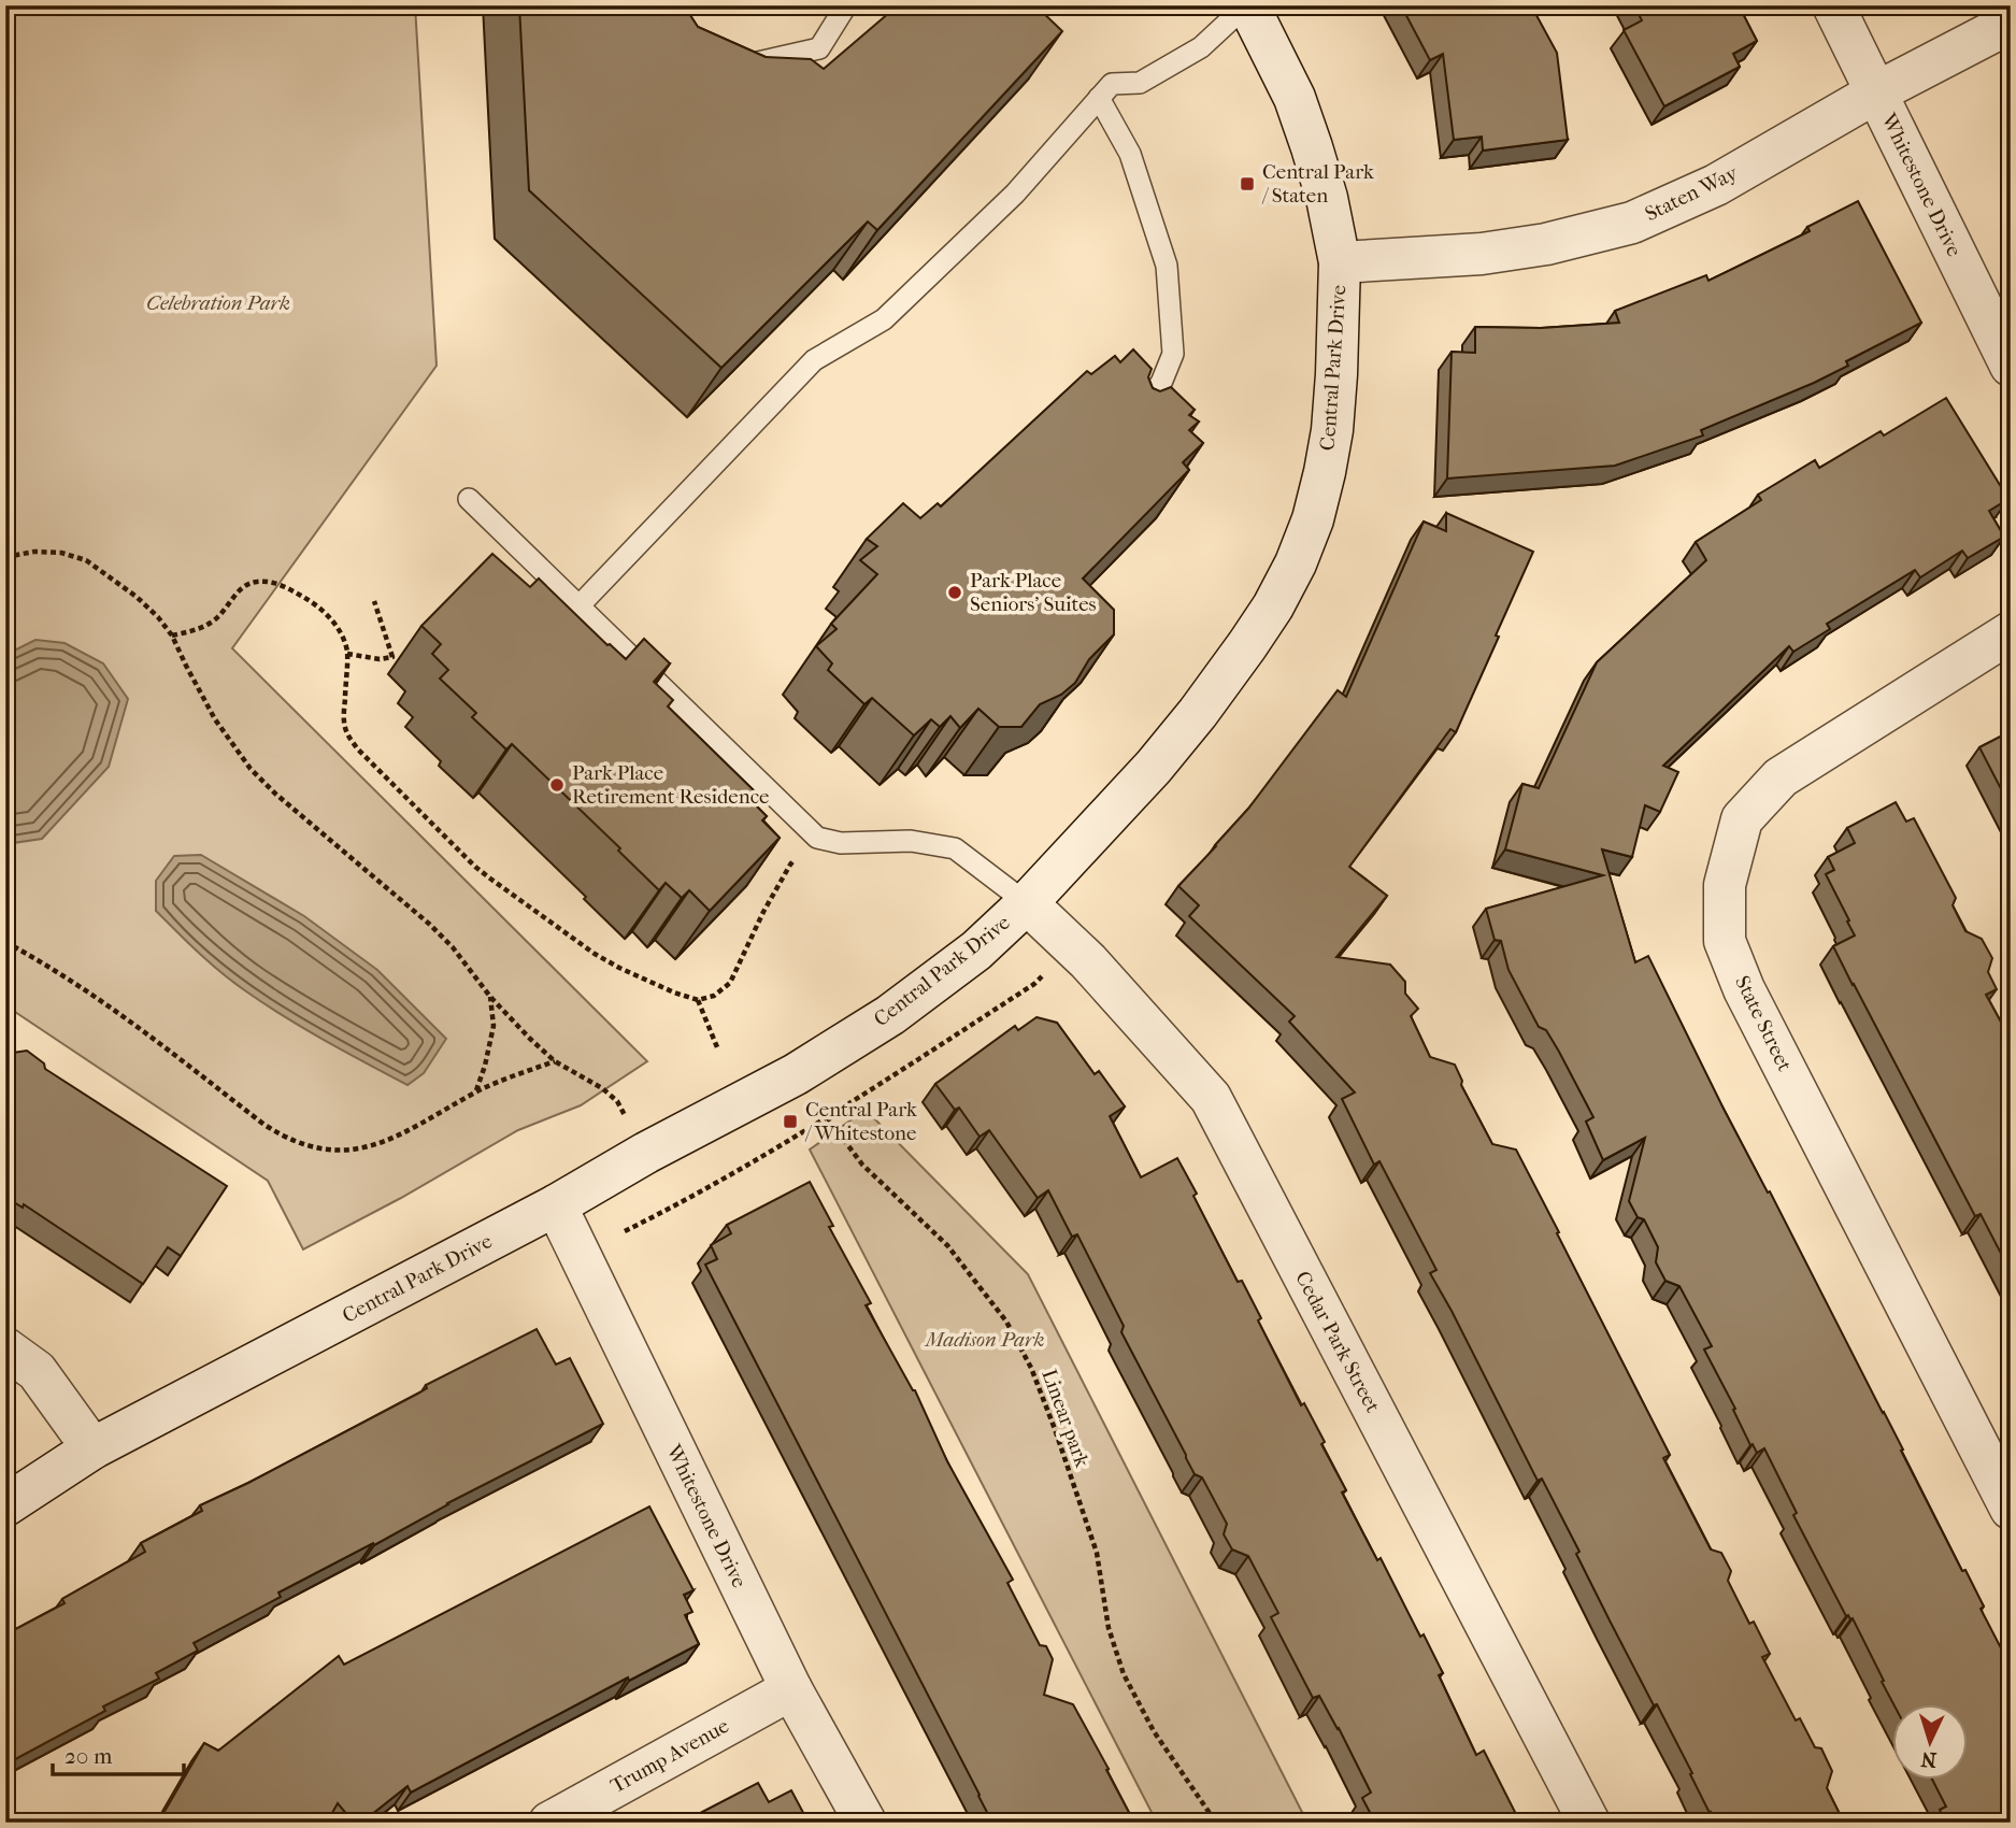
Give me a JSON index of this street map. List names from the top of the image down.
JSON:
{
  "streets": {
    "street": [
      "Whitestone Drive",
      "Staten Way",
      "Central Park Drive",
      "State Street",
      "Cedar Park Street",
      "Trump Avenue"
    ],
    "path": ["Linear park"]
  },
  "crossings": [
    ["Whitestone Drive", "Staten Way"],
    ["Whitestone Drive", "Central Park Drive"],
    ["Whitestone Drive", "Trump Avenue"],
    ["Staten Way", "Central Park Drive"],
    ["Central Park Drive", "Cedar Park Street"],
    ["Central Park Drive", "Linear park"]
  ],
  "parks": ["Celebration Park", "Madison Park"],
  "places": {
    "transit": ["Central Park / Staten", "Central Park / Whitestone"],
    "other": ["Park Place Seniors' Suites", "Park Place Retirement Residence"]
  },
  "scale_bar": "20 m",
  "north": "bottom"
}
